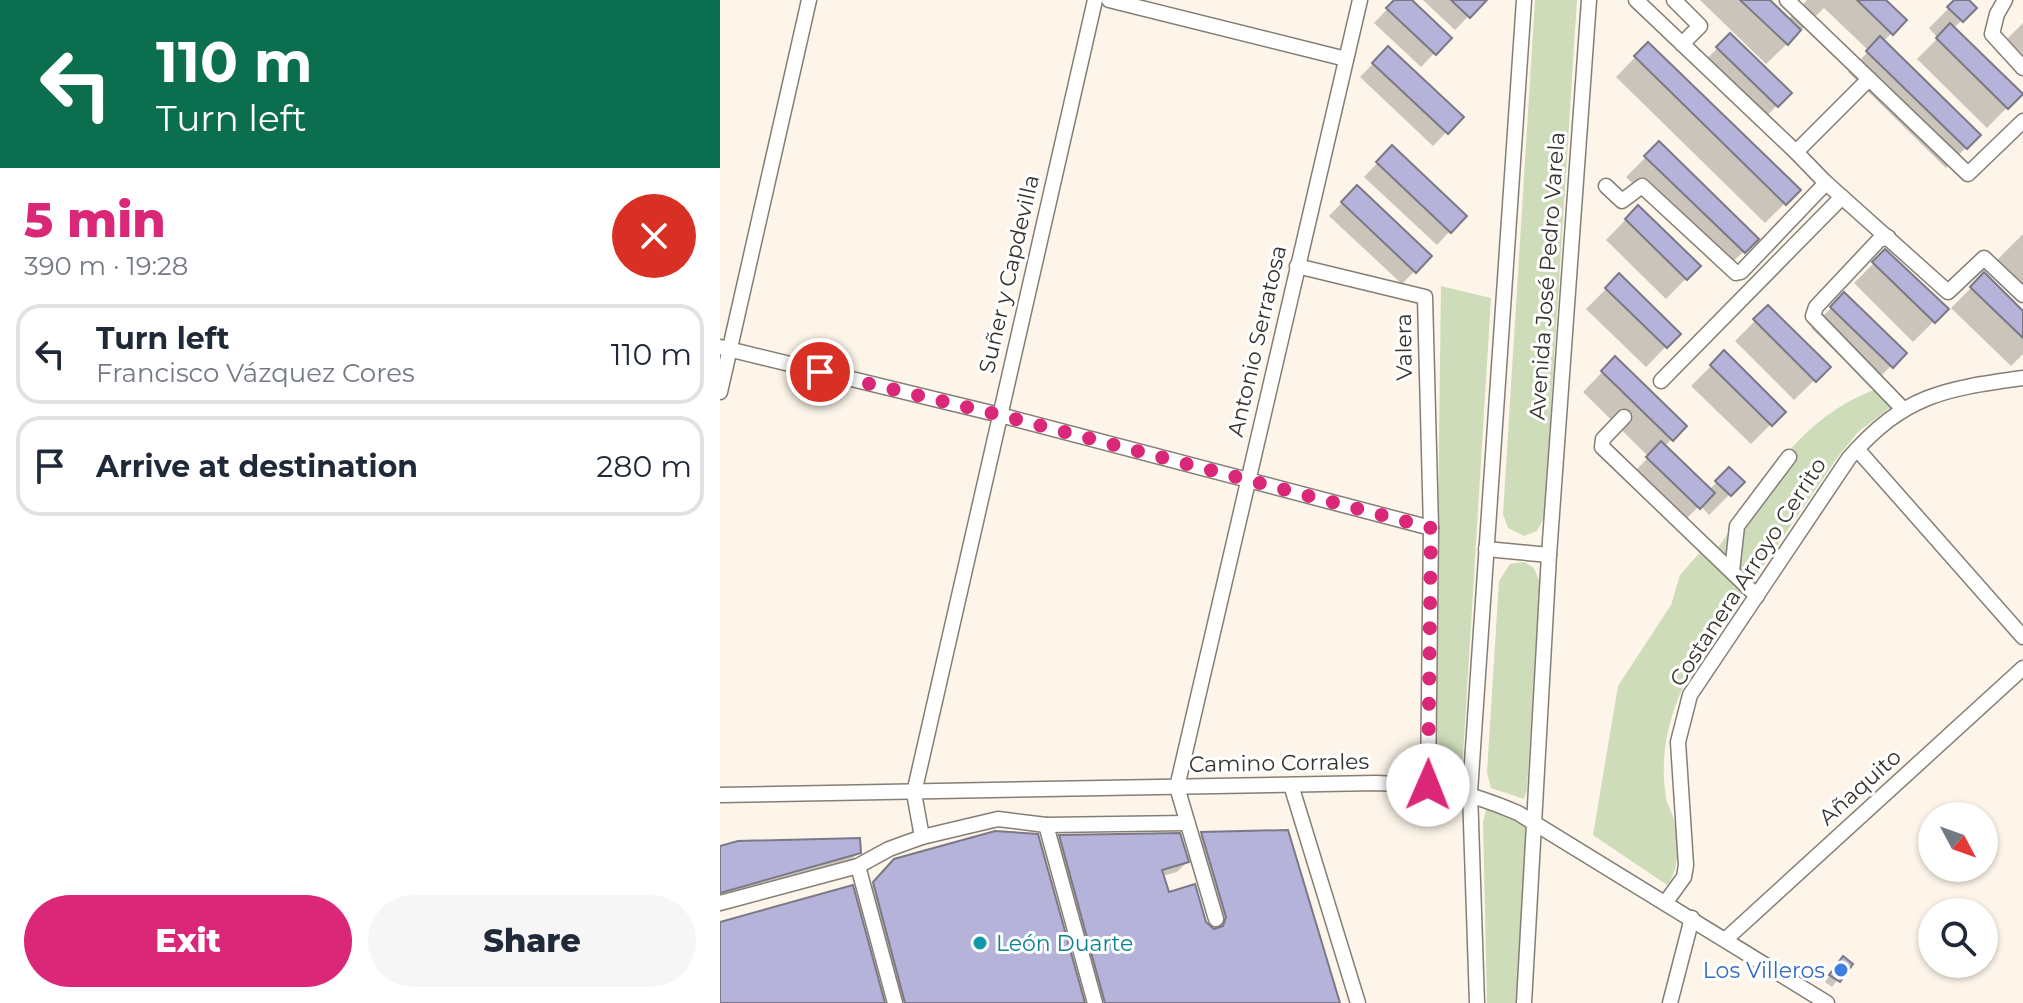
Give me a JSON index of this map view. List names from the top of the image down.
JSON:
{
  "streets": {
    "street": [
      "Suñer y Capdevilla",
      "Avenida José Pedro Varela",
      "Antonio Serratosa",
      "Valera",
      "Costanera Arroyo Cerrito",
      "Camino Corrales",
      "Añaquito"
    ]
  },
  "crossings": [
    ["Suñer y Capdevilla", "Camino Corrales"],
    ["Avenida José Pedro Varela", "Camino Corrales"],
    ["Antonio Serratosa", "Valera"],
    ["Antonio Serratosa", "Camino Corrales"],
    ["Costanera Arroyo Cerrito", "Camino Corrales"],
    ["Camino Corrales", "Añaquito"]
  ],
  "places": ["León Duarte", "Los Villeros"],
  "north": "bottom right",
  "page": {
    "turn": ["110 m", "Turn left"],
    "heading": ["5 min", "390 m · 19:28"],
    "list": [
      {
        "name": "Turn left",
        "note": "Francisco Vázquez Cores",
        "value": "110 m"
      },
      {
        "name": "Arrive at destination",
        "value": "280 m"
      }
    ],
    "buttons": ["Exit", "Share"]
  }
}
